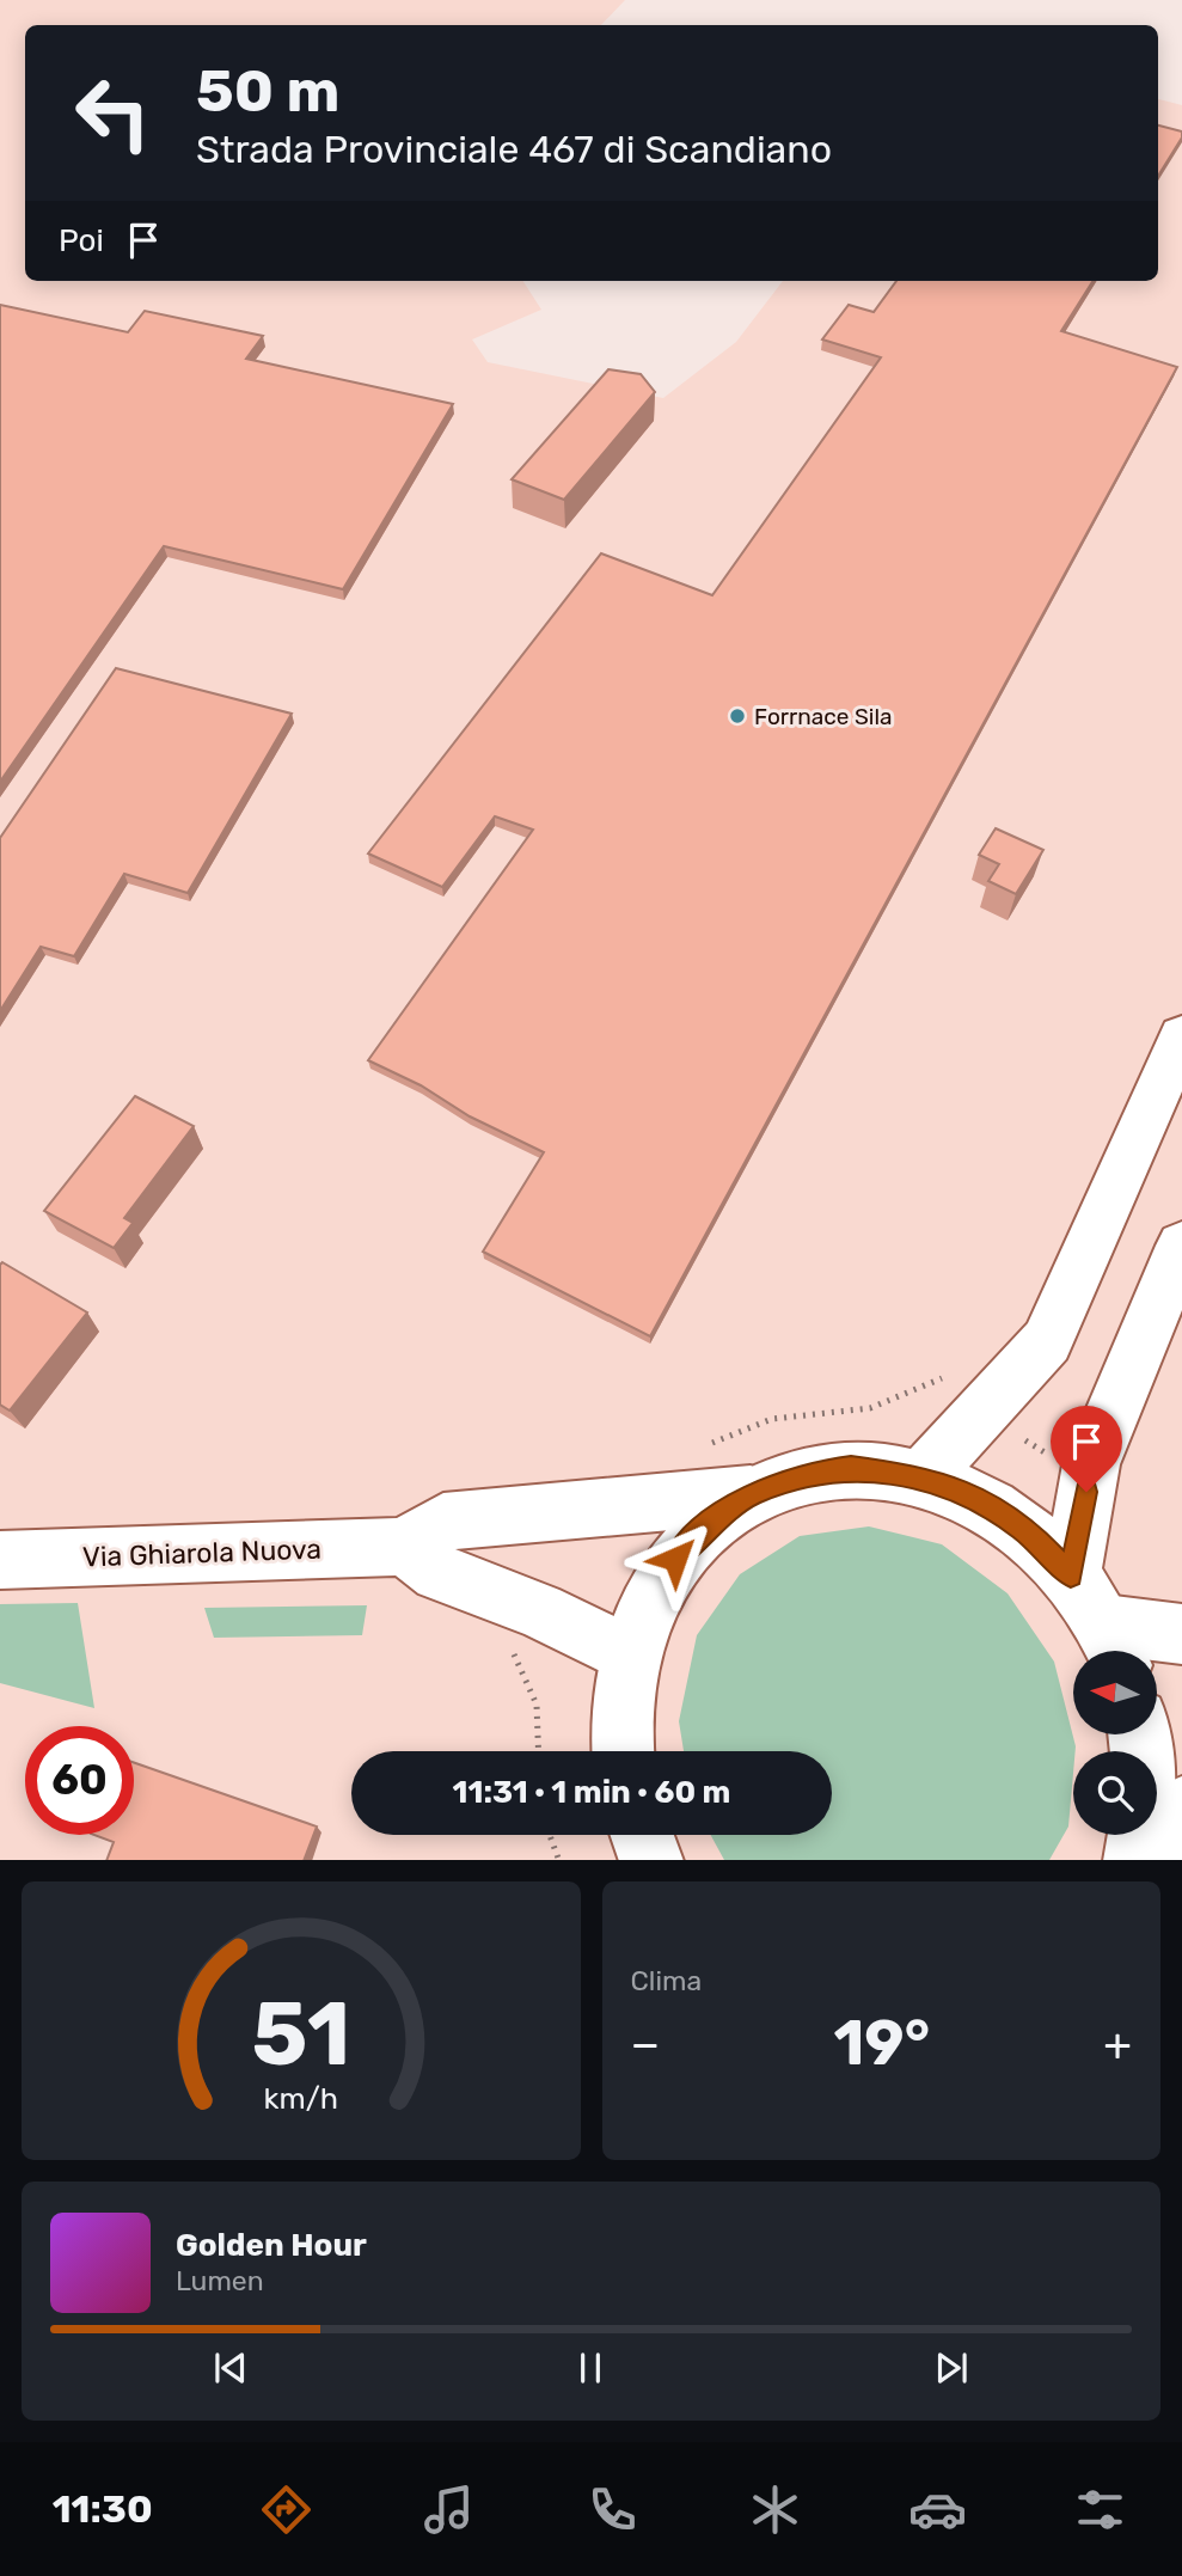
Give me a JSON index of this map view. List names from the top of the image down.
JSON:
{
  "streets": {
    "main road": ["Via Ghiarola Nuova"]
  },
  "places": ["Forrnace Sila"],
  "north": "left",
  "page": {
    "turn": ["50 m", "Strada Provinciale 467 di Scandiano"],
    "then": "Poi",
    "limit": "60",
    "trip": "11:31 · 1 min · 60 m",
    "tile": "Clima",
    "heat": ["−", "19°", "+"],
    "song": ["Golden Hour", "Lumen"],
    "tabs": "11:30",
    "gauge": ["51", "km/h"]
  }
}
